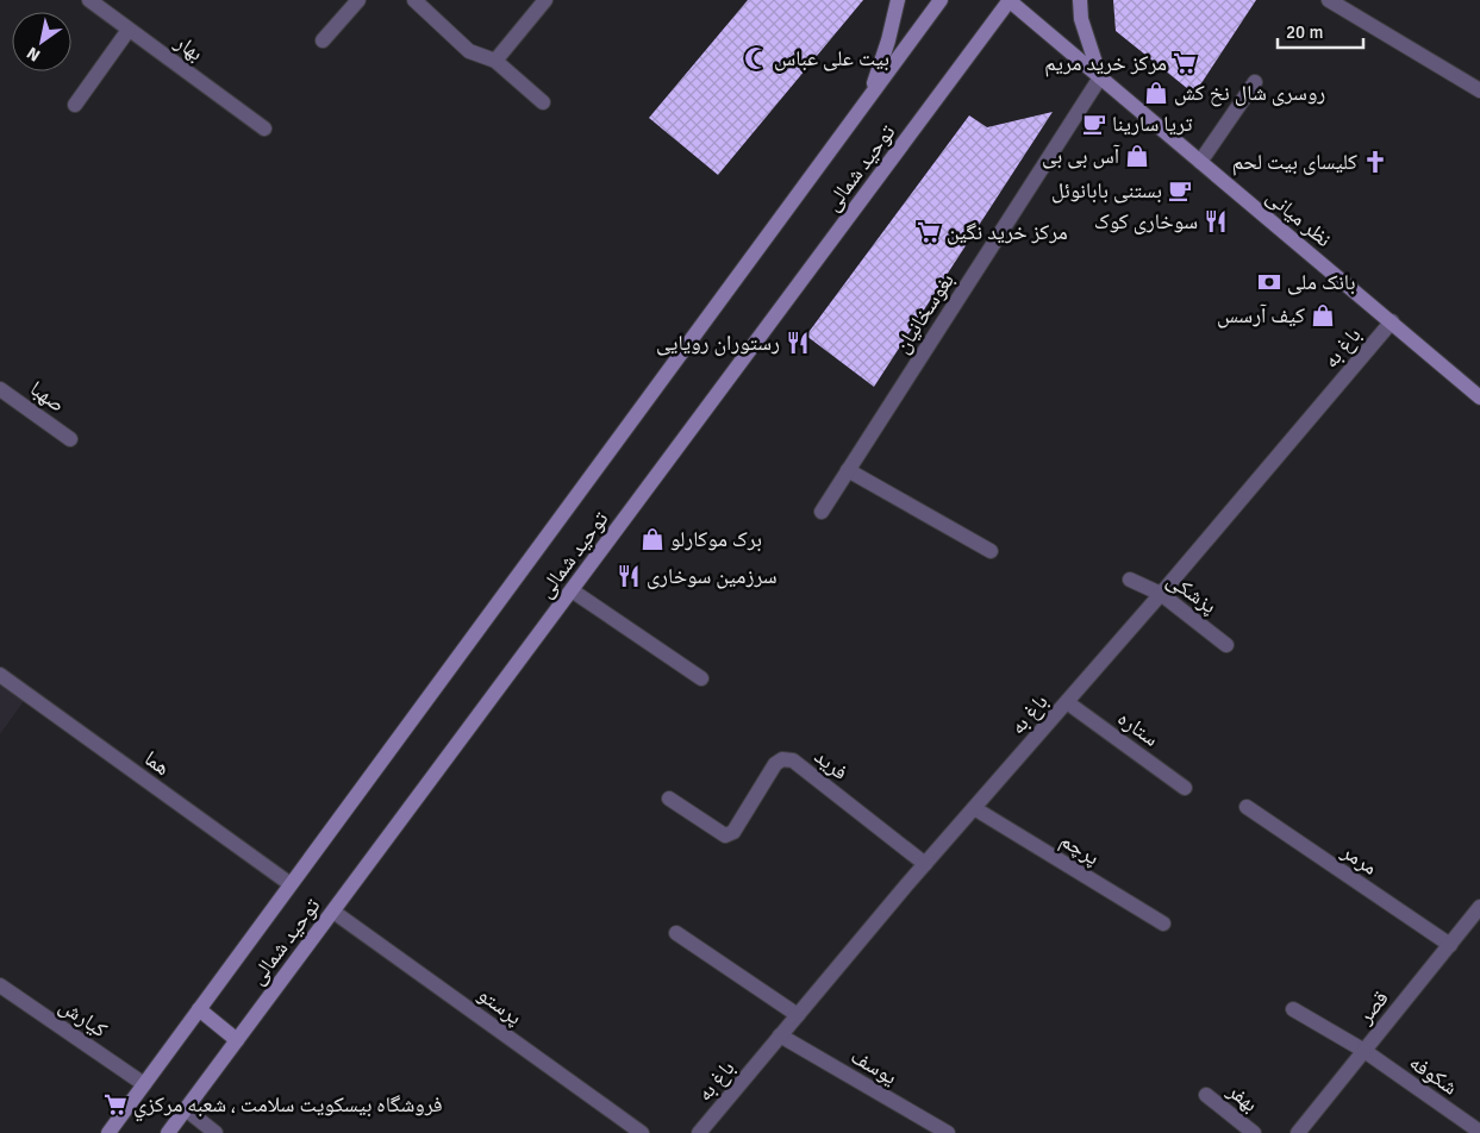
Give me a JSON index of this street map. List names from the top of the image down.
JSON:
{
  "streets": {
    "main road": ["توحید شمالی", "نظر میانی"],
    "street": [
      "بهار",
      "بغوسخانیان",
      "باغ به",
      "صهبا",
      "پزشکی",
      "ستاره",
      "هما",
      "فرید",
      "پرچم",
      "مرمر",
      "پرستو",
      "قصر",
      "کیارش",
      "یوسف",
      "شکوفه",
      "بهفر"
    ]
  },
  "crossings": [
    ["توحید شمالی", "نظر میانی"],
    ["توحید شمالی", "هما"],
    ["توحید شمالی", "پرستو"],
    ["توحید شمالی", "کیارش"],
    ["نظر میانی", "بغوسخانیان"],
    ["نظر میانی", "باغ به"],
    ["باغ به", "پزشکی"],
    ["باغ به", "ستاره"],
    ["باغ به", "فرید"],
    ["باغ به", "پرچم"],
    ["باغ به", "یوسف"],
    ["مرمر", "قصر"],
    ["قصر", "شکوفه"]
  ],
  "places": {
    "mosque": ["بیت علی عباس"],
    "supermarket": ["مرکز خرید مریم", "مرکز خرید نگین", "فروشگاه بيسكويت سلامت ، شعبه مركزي"],
    "shop": [
      "روسری شال نخ کش",
      "آس بی بی",
      "کیف آرسس",
      "برک موکارلو"
    ],
    "cafe": ["تریا سارینا", "بستنی بابانوئل"],
    "church": ["کلیسای بیت لحم"],
    "restaurant": ["سوخاری کوک", "رستوران رویایی", "سرزمین سوخاری"],
    "bank": ["بانک ملی"]
  },
  "scale_bar": "20 m",
  "north": "bottom left"
}
